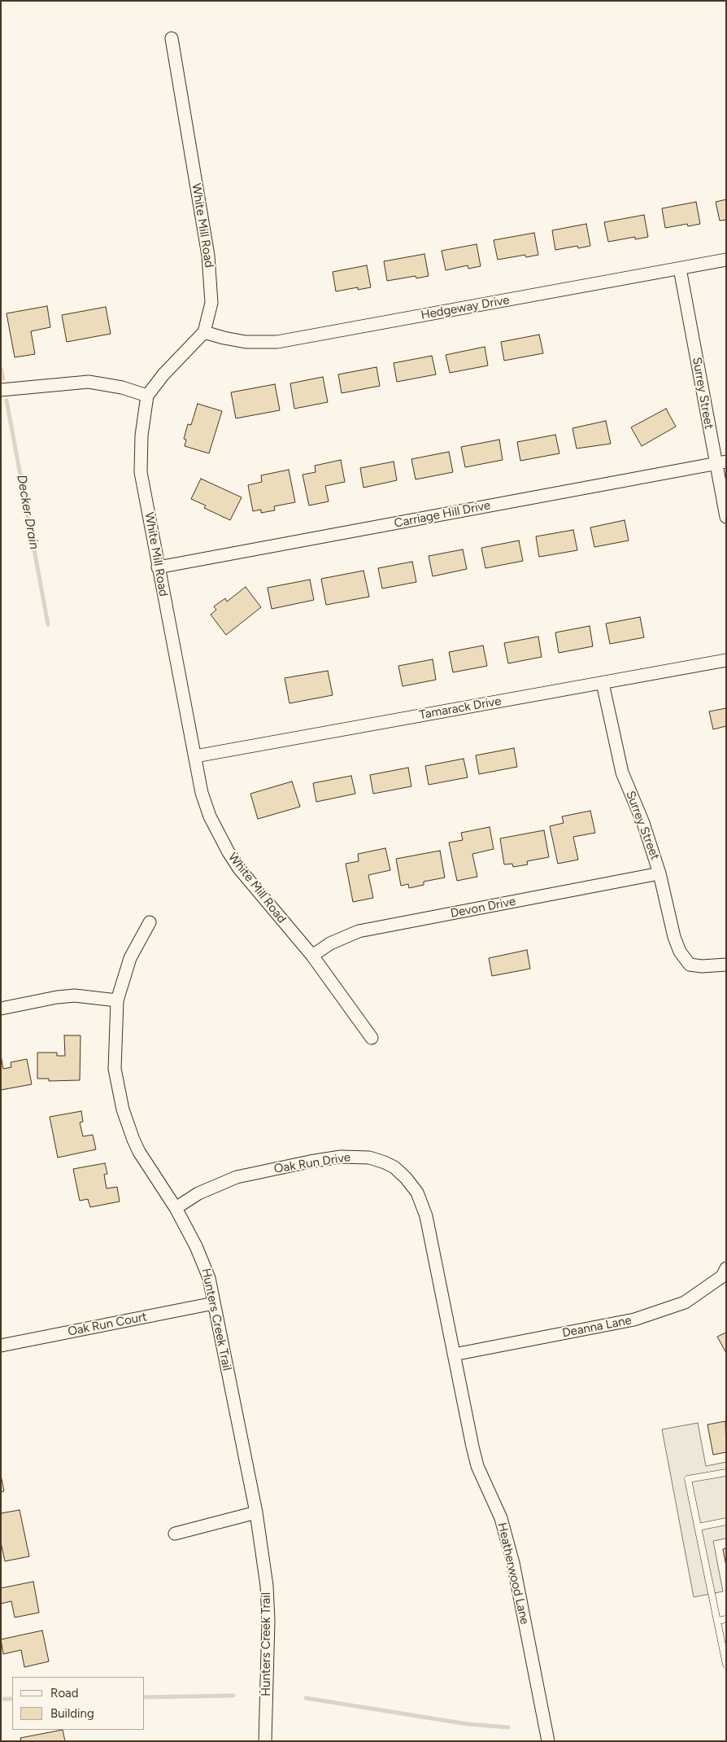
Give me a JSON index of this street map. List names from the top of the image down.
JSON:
{
  "streets": {
    "street": [
      "White Mill Road",
      "Hedgeway Drive",
      "Surrey Street",
      "Carriage Hill Drive",
      "Tamarack Drive",
      "Devon Drive",
      "Oak Run Drive",
      "Hunters Creek Trail",
      "Oak Run Court",
      "Deanna Lane",
      "Heatherwood Lane"
    ]
  },
  "crossings": [
    ["White Mill Road", "Hedgeway Drive"],
    ["White Mill Road", "Carriage Hill Drive"],
    ["White Mill Road", "Tamarack Drive"],
    ["White Mill Road", "Devon Drive"],
    ["Hedgeway Drive", "Surrey Street"],
    ["Surrey Street", "Carriage Hill Drive"],
    ["Surrey Street", "Tamarack Drive"],
    ["Surrey Street", "Devon Drive"],
    ["Oak Run Drive", "Hunters Creek Trail"],
    ["Oak Run Drive", "Heatherwood Lane"],
    ["Hunters Creek Trail", "Oak Run Court"],
    ["Deanna Lane", "Heatherwood Lane"]
  ],
  "water": ["Decker Drain"],
  "legend": ["Road", "Building"]
}
